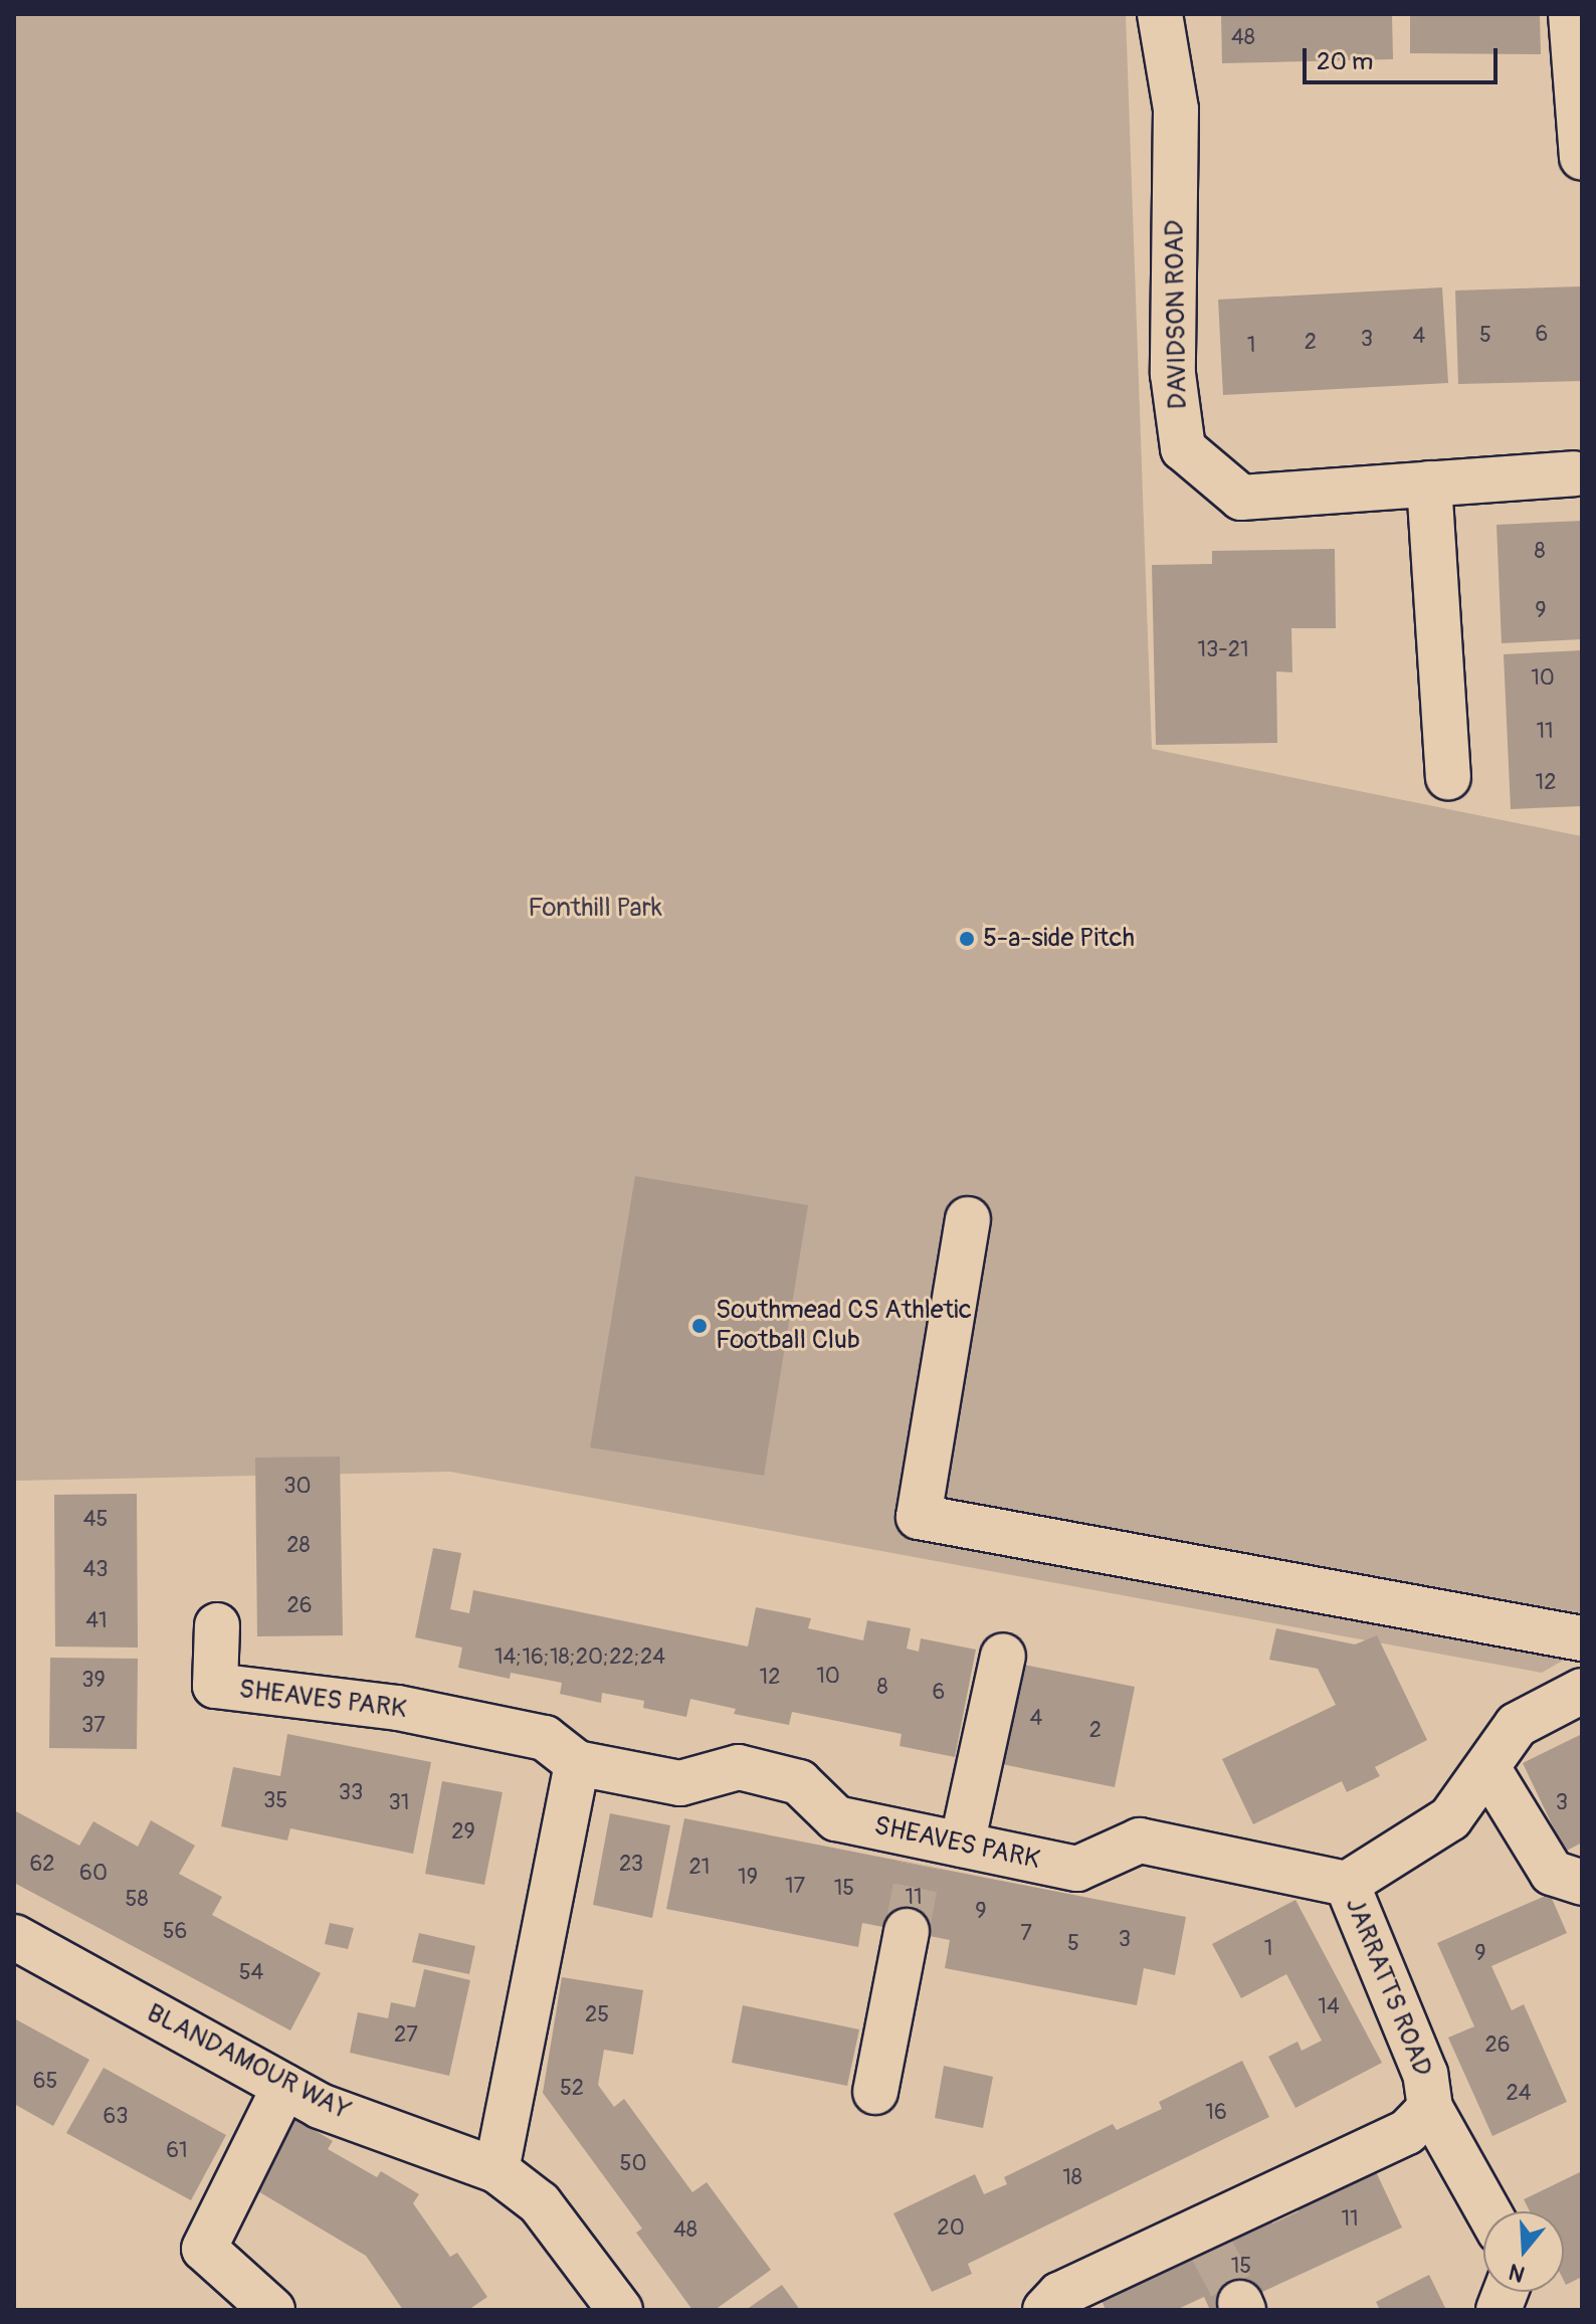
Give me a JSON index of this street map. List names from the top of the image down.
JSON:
{
  "streets": {
    "street": [
      "DAVIDSON ROAD",
      "SHEAVES PARK",
      "JARRATTS ROAD",
      "BLANDAMOUR WAY"
    ]
  },
  "crossings": [
    ["SHEAVES PARK", "JARRATTS ROAD"]
  ],
  "parks": ["Fonthill Park"],
  "places": ["5-a-side Pitch", "Southmead CS Athletic Football Club"],
  "house_numbers": [
    "48",
    "6",
    "5",
    "4",
    "3",
    "2",
    "1",
    "8",
    "9",
    "13-21",
    "10",
    "11",
    "12",
    "30",
    "45",
    "28",
    "43",
    "26",
    "41",
    "14;16;18;20;22;24",
    "10",
    "12",
    "39",
    "8",
    "6",
    "4",
    "37",
    "2",
    "33",
    "35",
    "31",
    "3",
    "29",
    "62",
    "23",
    "21",
    "60",
    "19",
    "17",
    "15",
    "11",
    "58",
    "9",
    "56",
    "7",
    "3",
    "5",
    "1",
    "9",
    "54",
    "14",
    "25",
    "27",
    "26",
    "65",
    "52",
    "24",
    "16",
    "63",
    "61",
    "50",
    "18",
    "11",
    "20",
    "48",
    "15"
  ],
  "scale_bar": "20 m",
  "north": "bottom"
}
